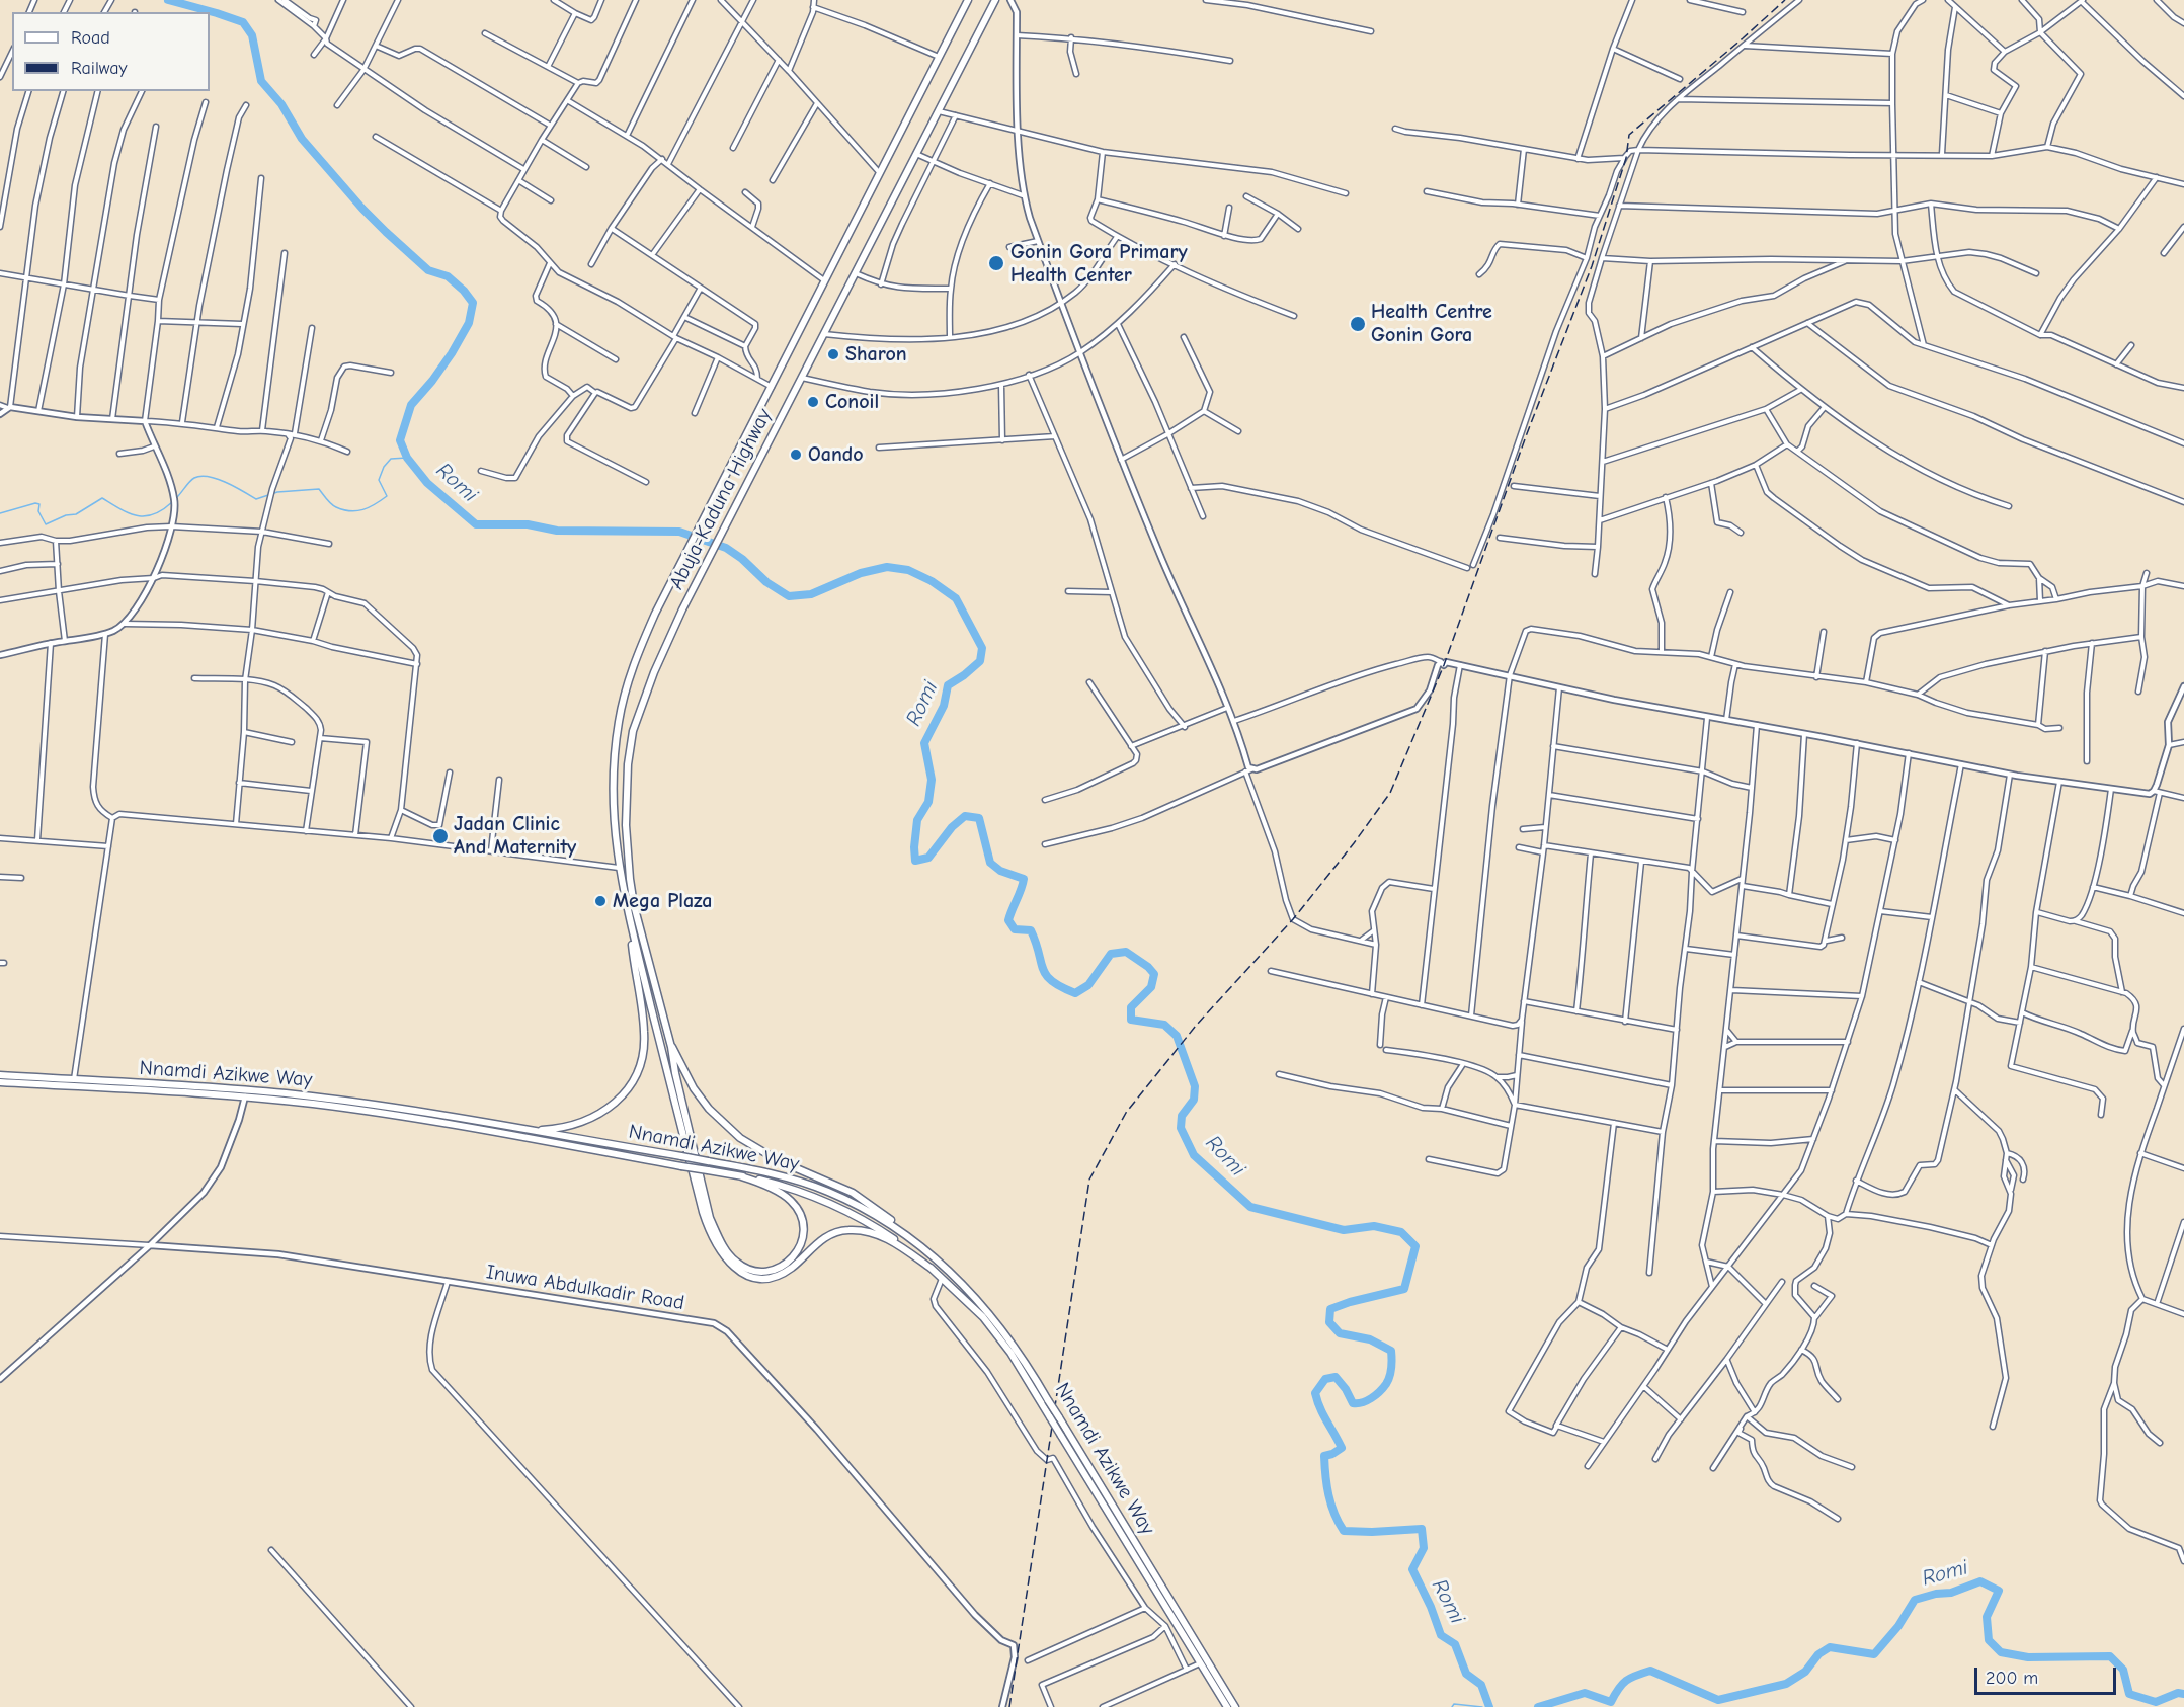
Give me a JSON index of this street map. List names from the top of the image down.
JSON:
{
  "streets": {
    "highway": ["Abuja-Kaduna Highway", "Nnamdi Azikwe Way"],
    "street": ["Inuwa Abdulkadir Road"]
  },
  "water": ["Romi"],
  "places": [
    "Gonin Gora Primary Health Center",
    "Health Centre Gonin Gora",
    "Sharon",
    "Conoil",
    "Oando",
    "Jadan Clinic And Maternity",
    "Mega Plaza"
  ],
  "legend": ["Road", "Railway"],
  "scale_bar": "200 m"
}
